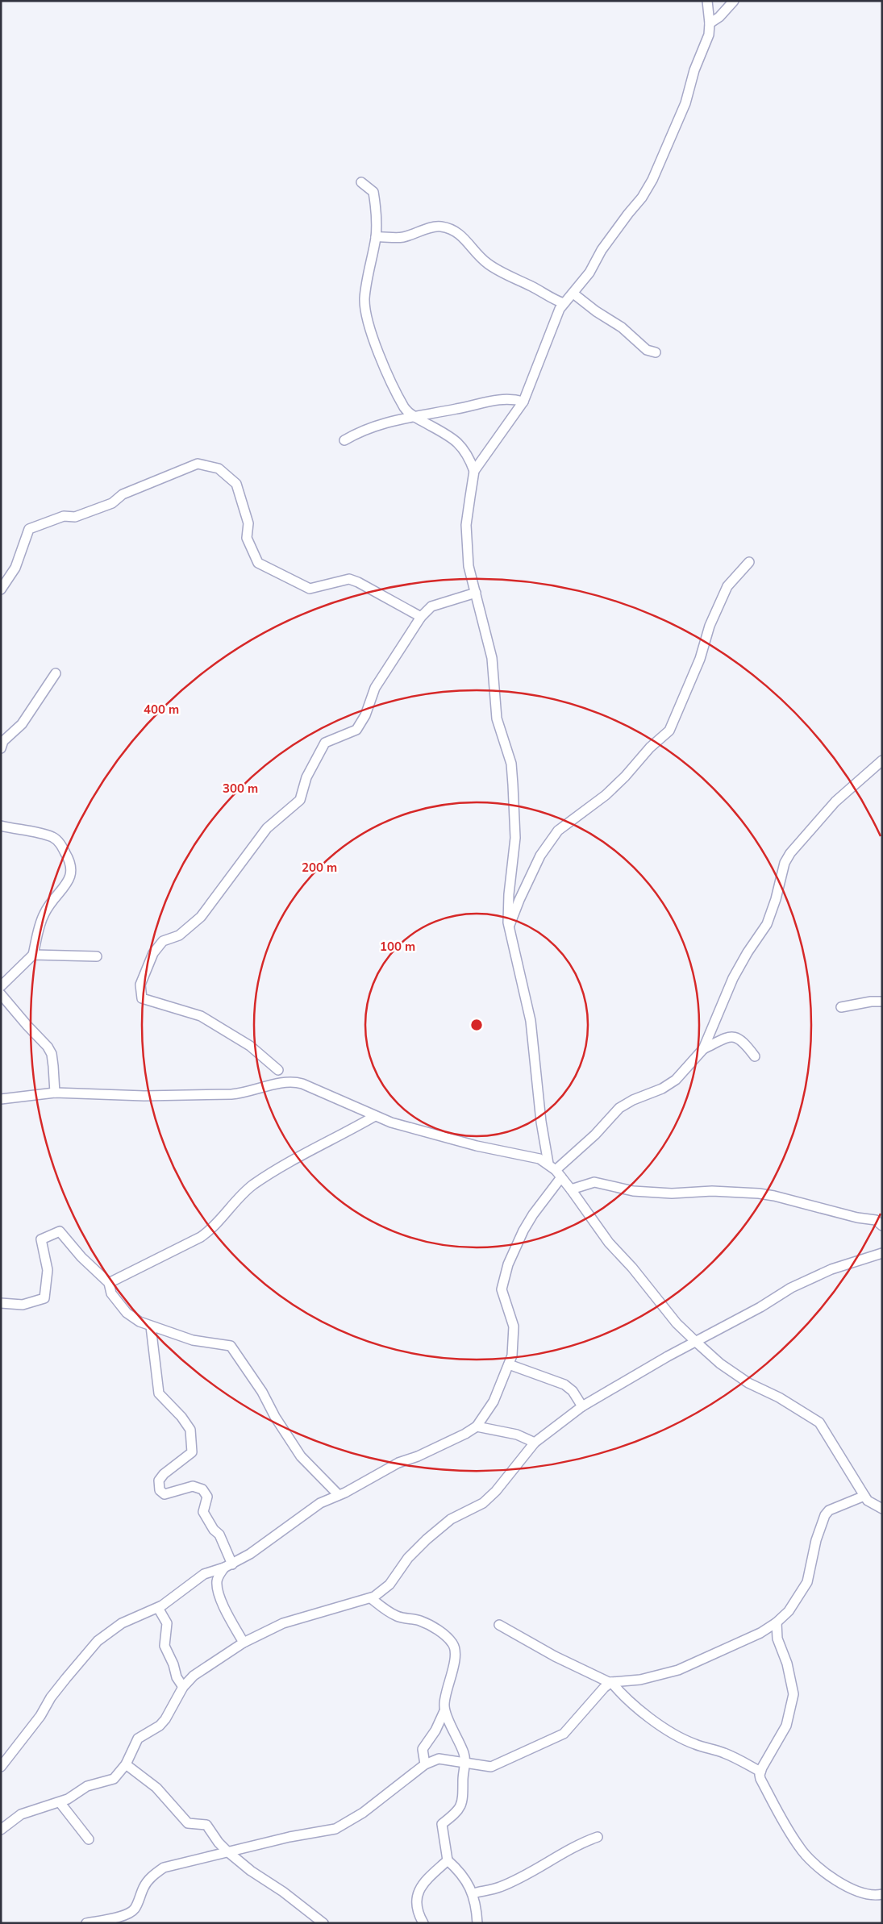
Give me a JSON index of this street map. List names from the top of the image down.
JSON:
{
  "rings": [
    "400 m",
    "300 m",
    "200 m",
    "100 m"
  ]
}
